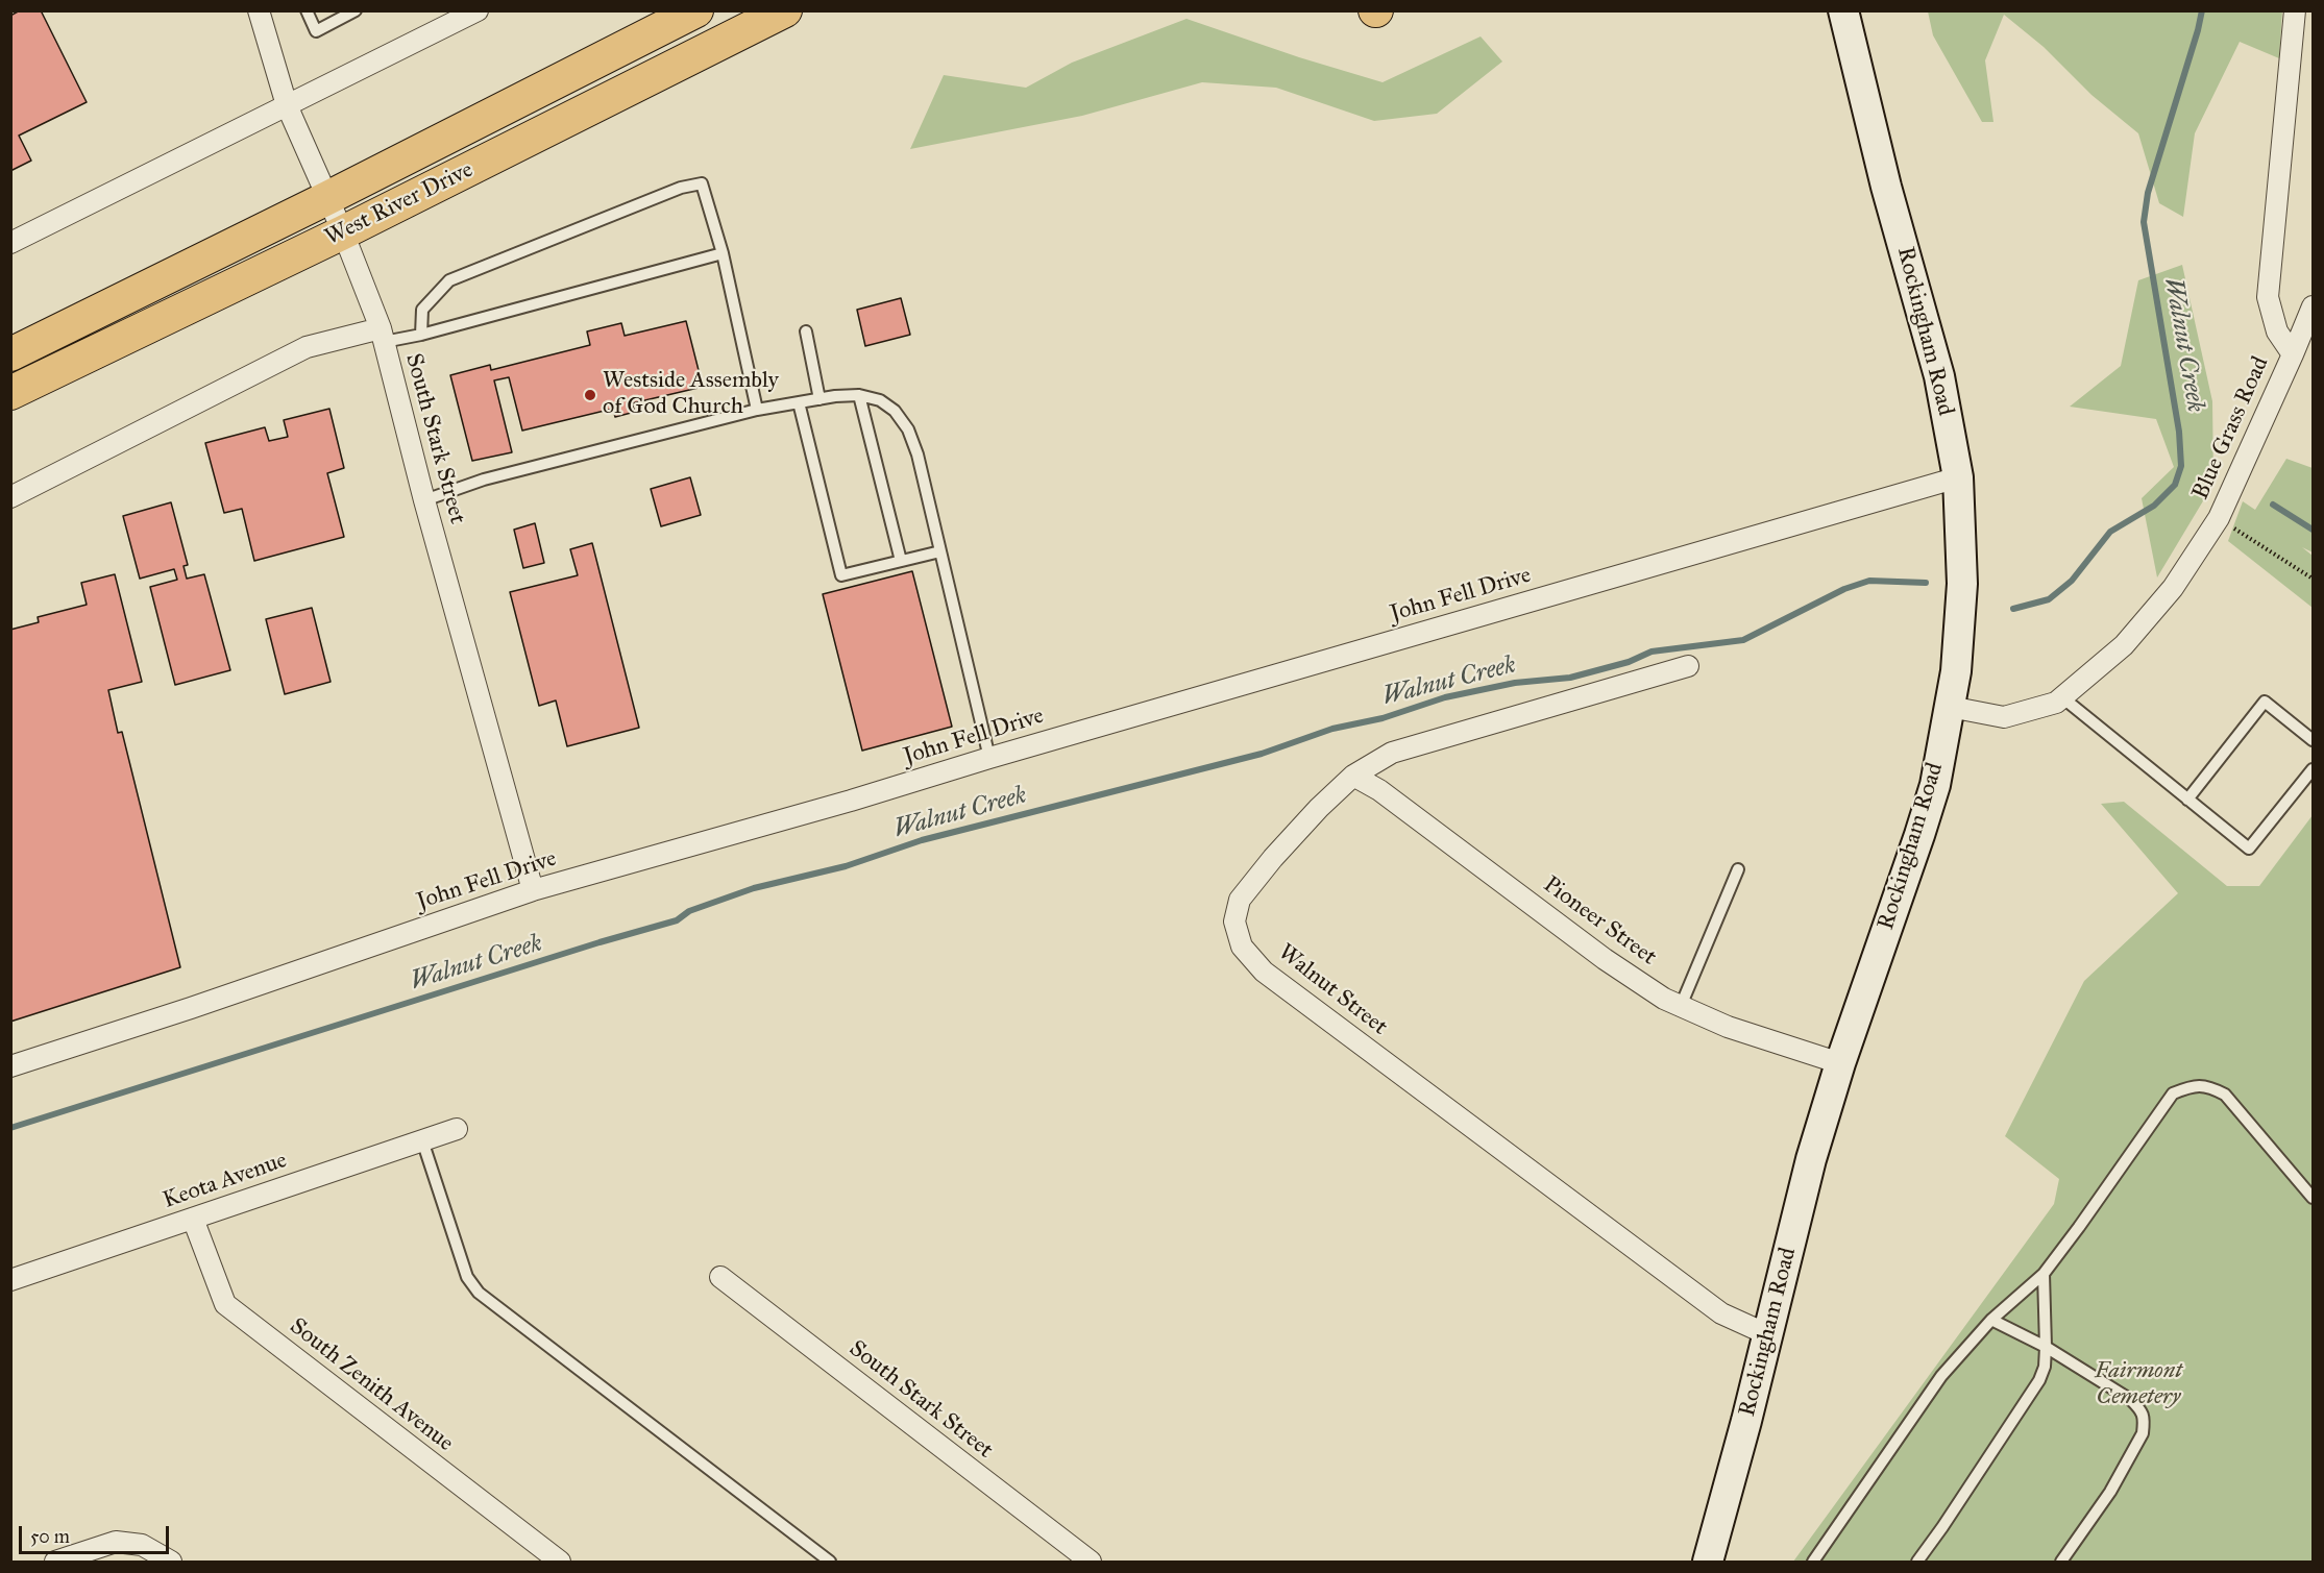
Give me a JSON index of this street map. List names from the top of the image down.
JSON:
{
  "streets": {
    "main road": ["West River Drive"],
    "street": [
      "Rockingham Road",
      "Blue Grass Road",
      "South Stark Street",
      "John Fell Drive",
      "Pioneer Street",
      "Walnut Street",
      "Keota Avenue",
      "South Zenith Avenue"
    ]
  },
  "crossings": [
    ["West River Drive", "South Stark Street"],
    ["Rockingham Road", "Blue Grass Road"],
    ["Rockingham Road", "John Fell Drive"],
    ["Rockingham Road", "Pioneer Street"],
    ["Rockingham Road", "Walnut Street"],
    ["South Stark Street", "John Fell Drive"],
    ["Pioneer Street", "Walnut Street"],
    ["Keota Avenue", "South Zenith Avenue"]
  ],
  "water": ["Walnut Creek"],
  "parks": ["Fairmont Cemetery"],
  "places": ["Westside Assembly of God Church"],
  "scale_bar": "50 m"
}
